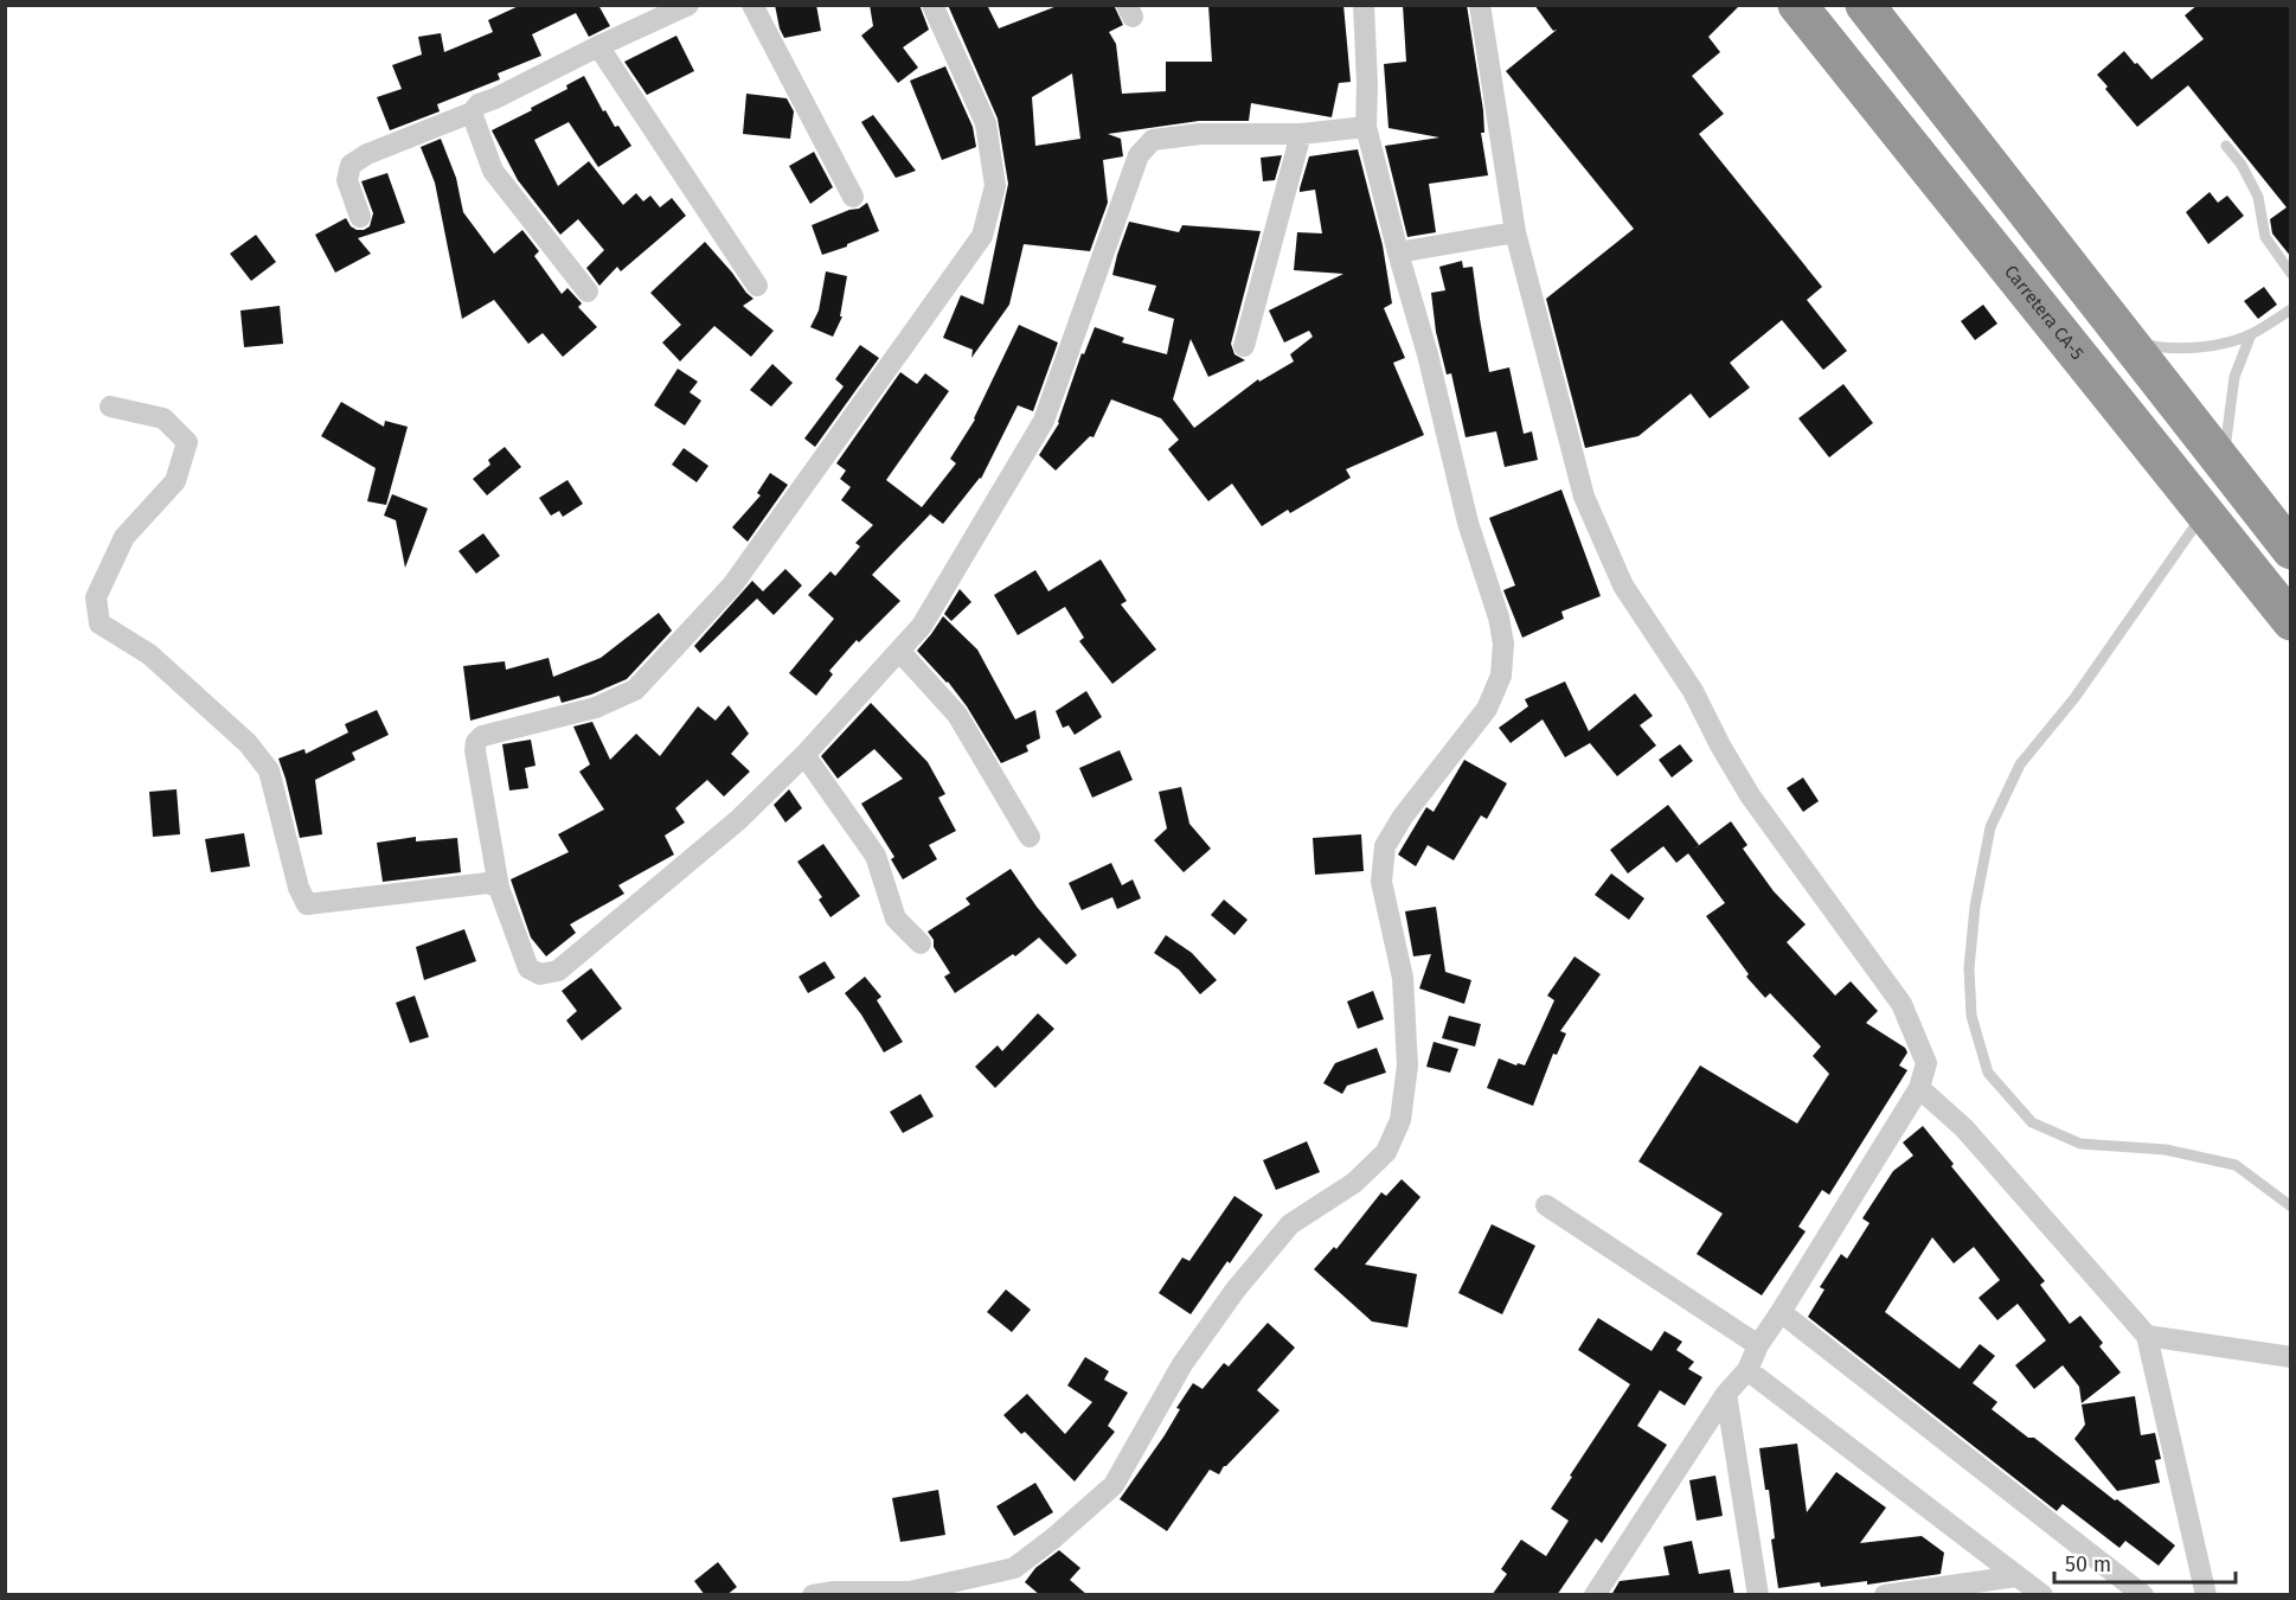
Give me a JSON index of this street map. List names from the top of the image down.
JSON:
{
  "streets": {
    "highway": ["Carretera CA-5"]
  },
  "scale_bar": "50 m"
}
